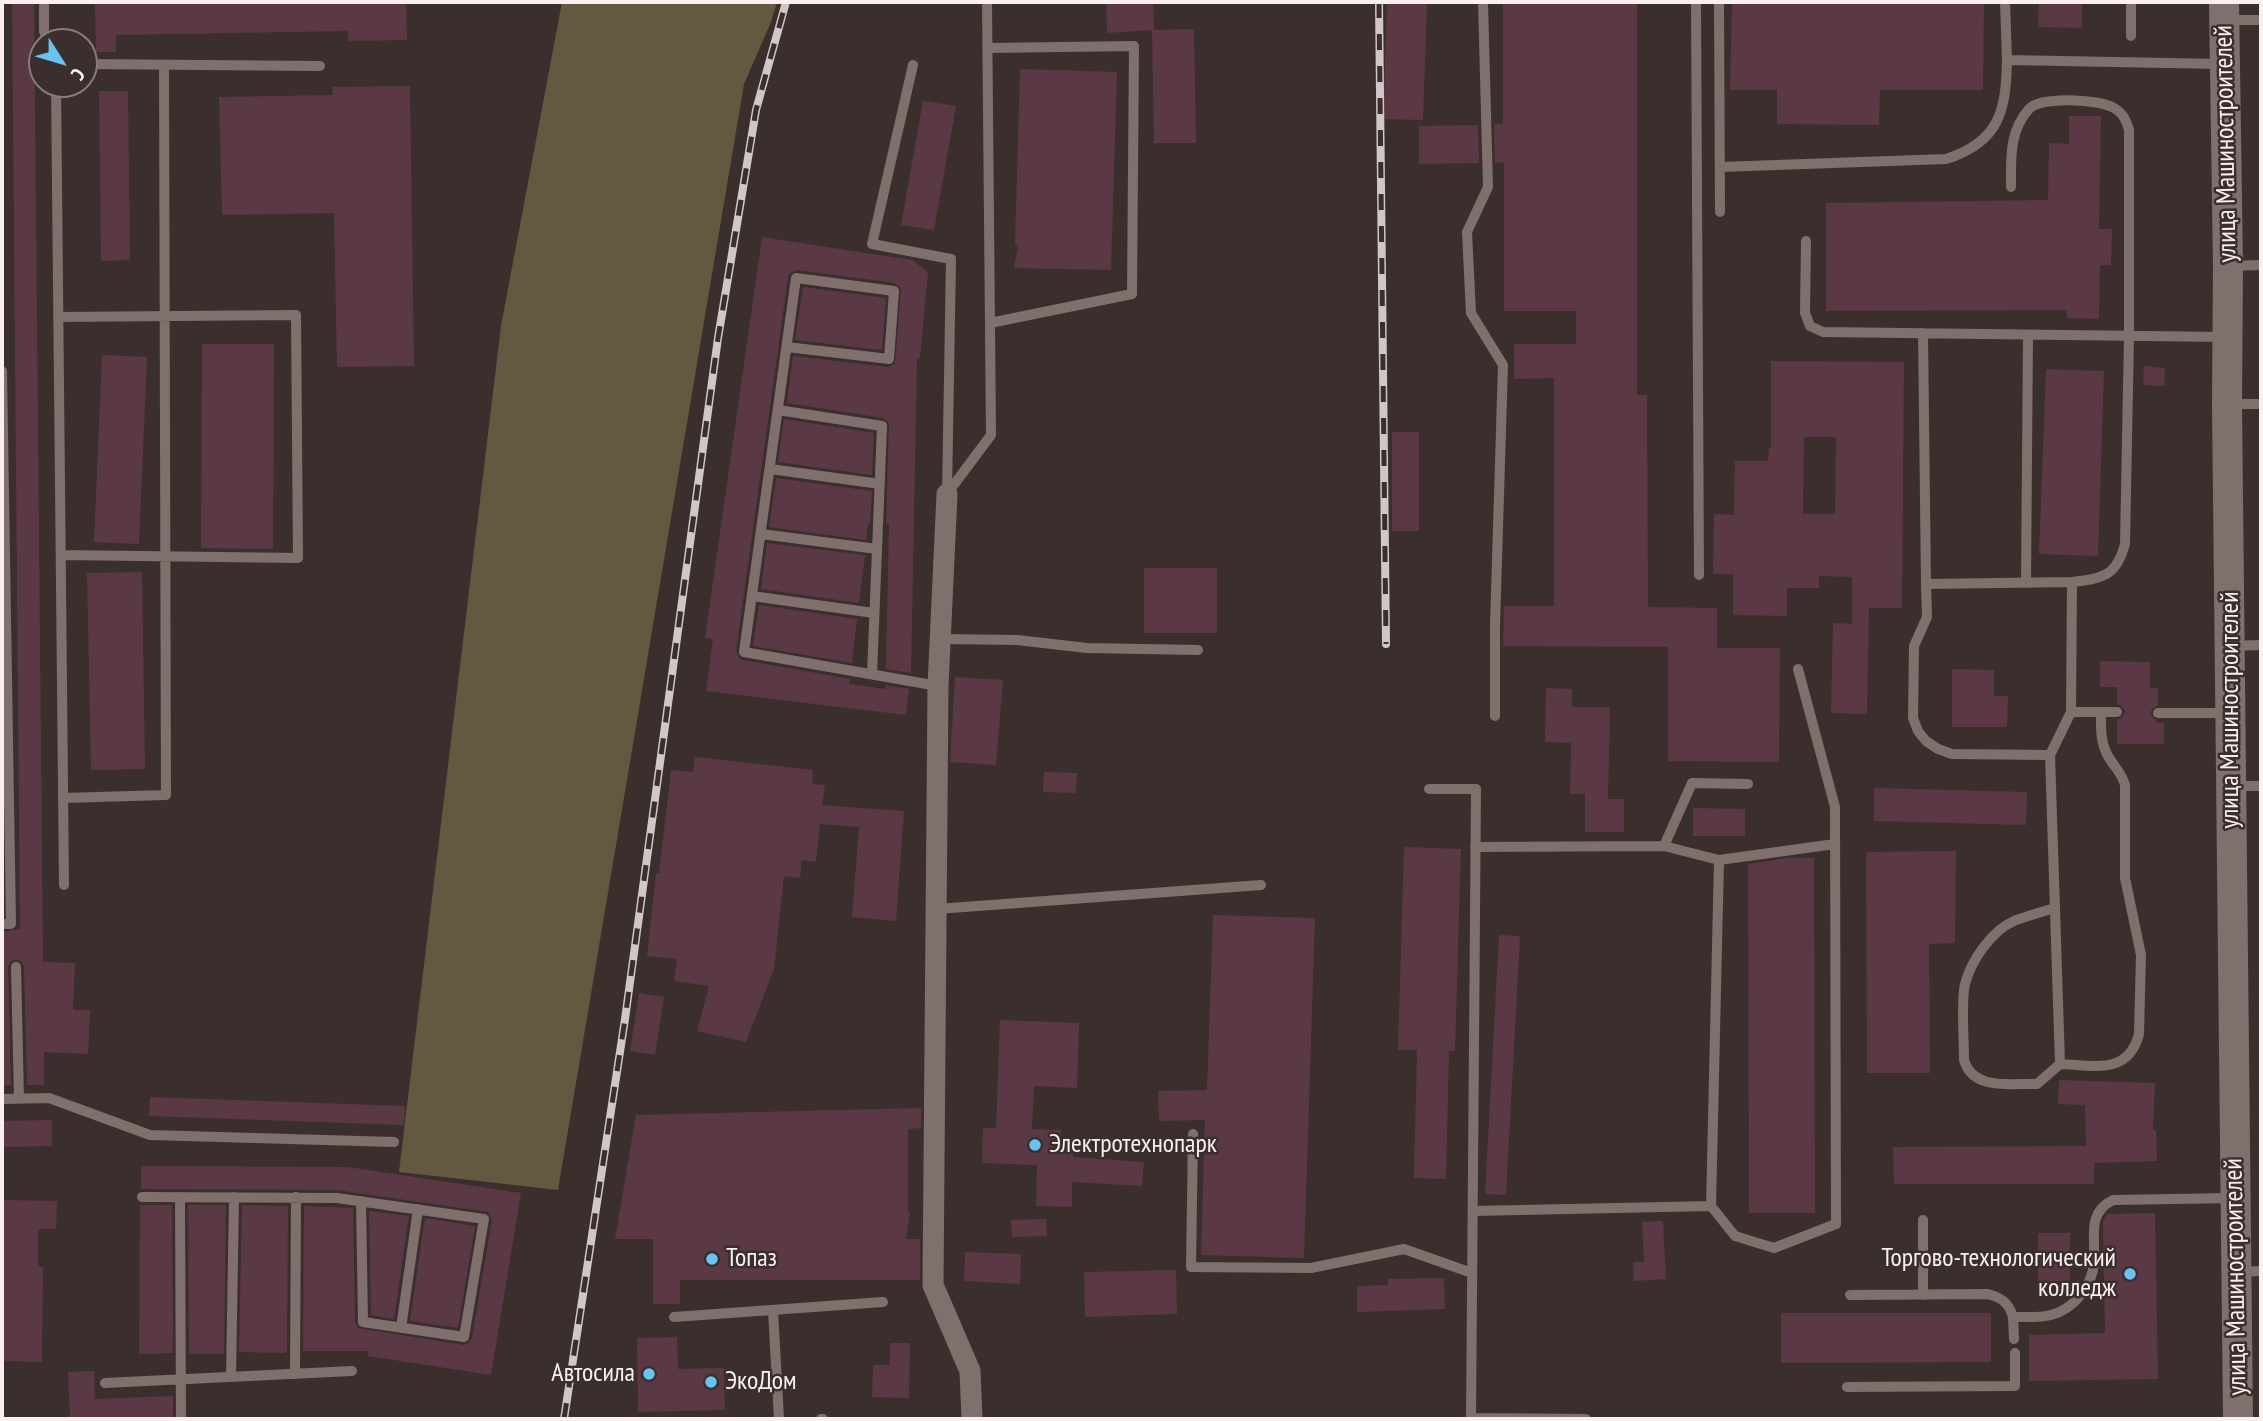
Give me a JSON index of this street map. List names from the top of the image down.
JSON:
{
  "streets": {
    "main road": ["улица Машиностроителей"]
  },
  "places": [
    "Электротехнопарк",
    "Топаз",
    "Торгово-технологический колледж",
    "Автосила",
    "ЭкоДом"
  ],
  "north": "bottom right"
}
